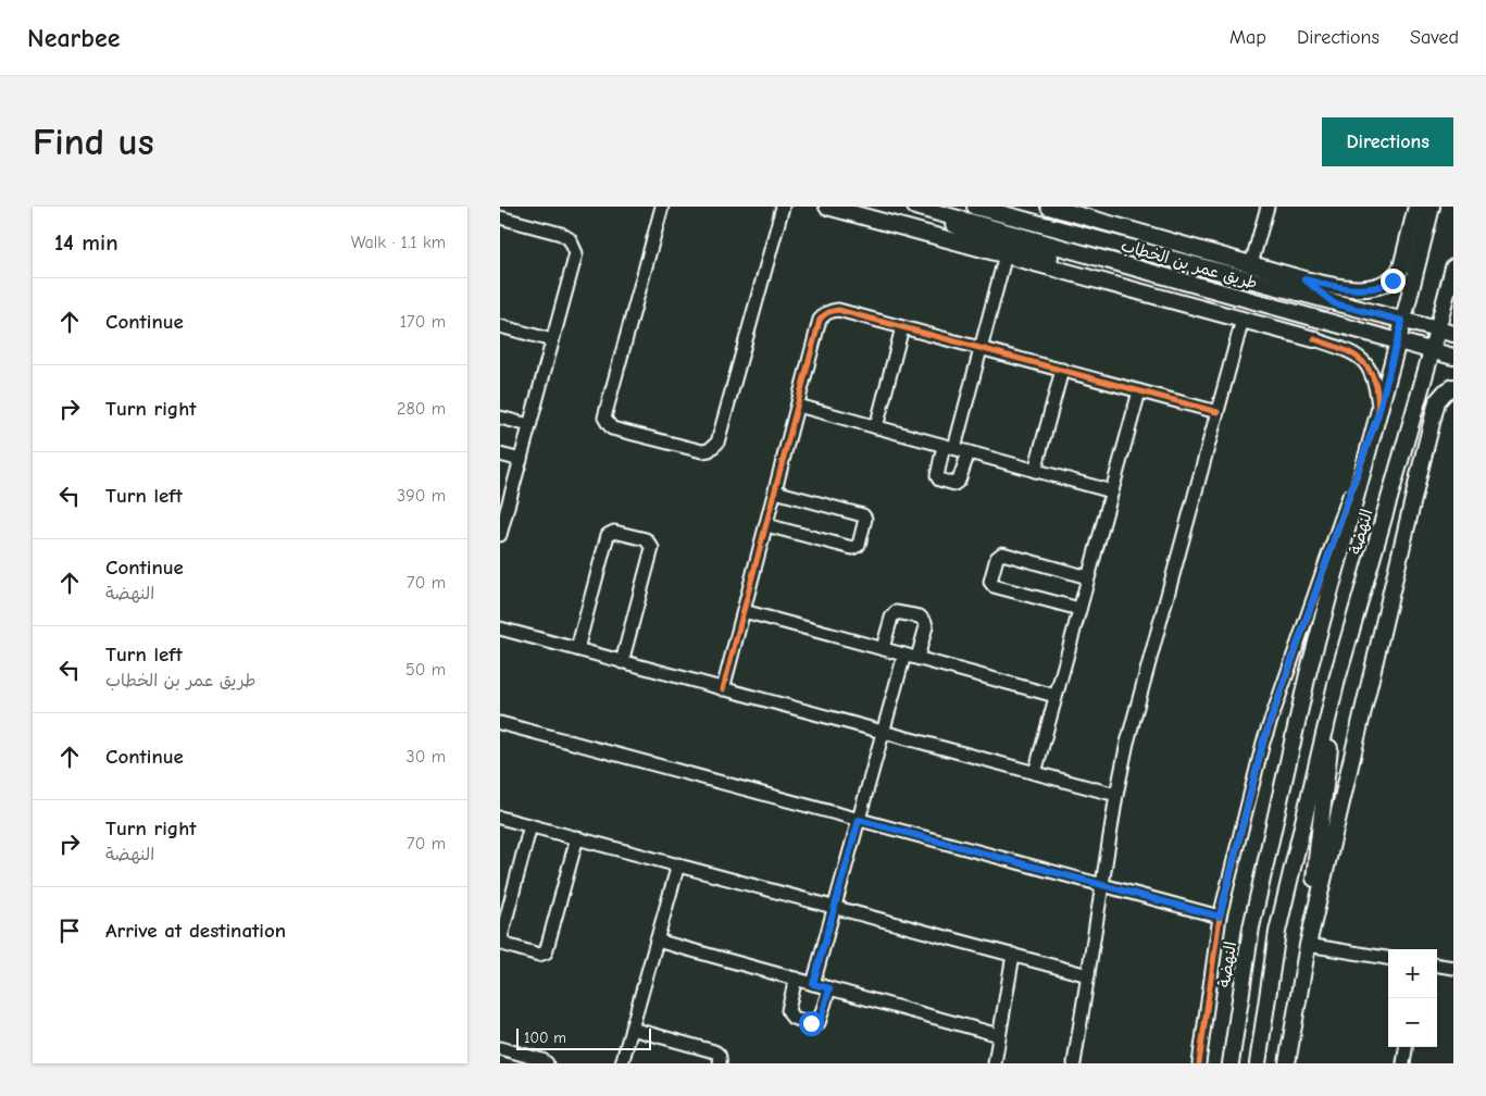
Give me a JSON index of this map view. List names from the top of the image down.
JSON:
{
  "streets": {
    "main road": ["طريق عمر بن الخطاب", "النهضة"]
  },
  "crossings": [
    ["طريق عمر بن الخطاب", "النهضة"]
  ],
  "scale_bar": "100 m",
  "page": {
    "header": "Nearbee",
    "nav": ["Map", "Directions", "Saved"],
    "buttons": "Directions",
    "title": "Find us",
    "heading": ["14 min", "Walk · 1.1 km"],
    "list": [
      ["Continue", "170 m"],
      ["Turn right", "280 m"],
      ["Turn left", "390 m"],
      ["Continue", "النهضة", "70 m"],
      ["Turn left", "طريق عمر بن الخطاب", "50 m"],
      ["Continue", "30 m"],
      ["Turn right", "النهضة", "70 m"],
      "Arrive at destination"
    ],
    "map_buttons": ["+", "−"],
    "scale": "100 m"
  }
}
